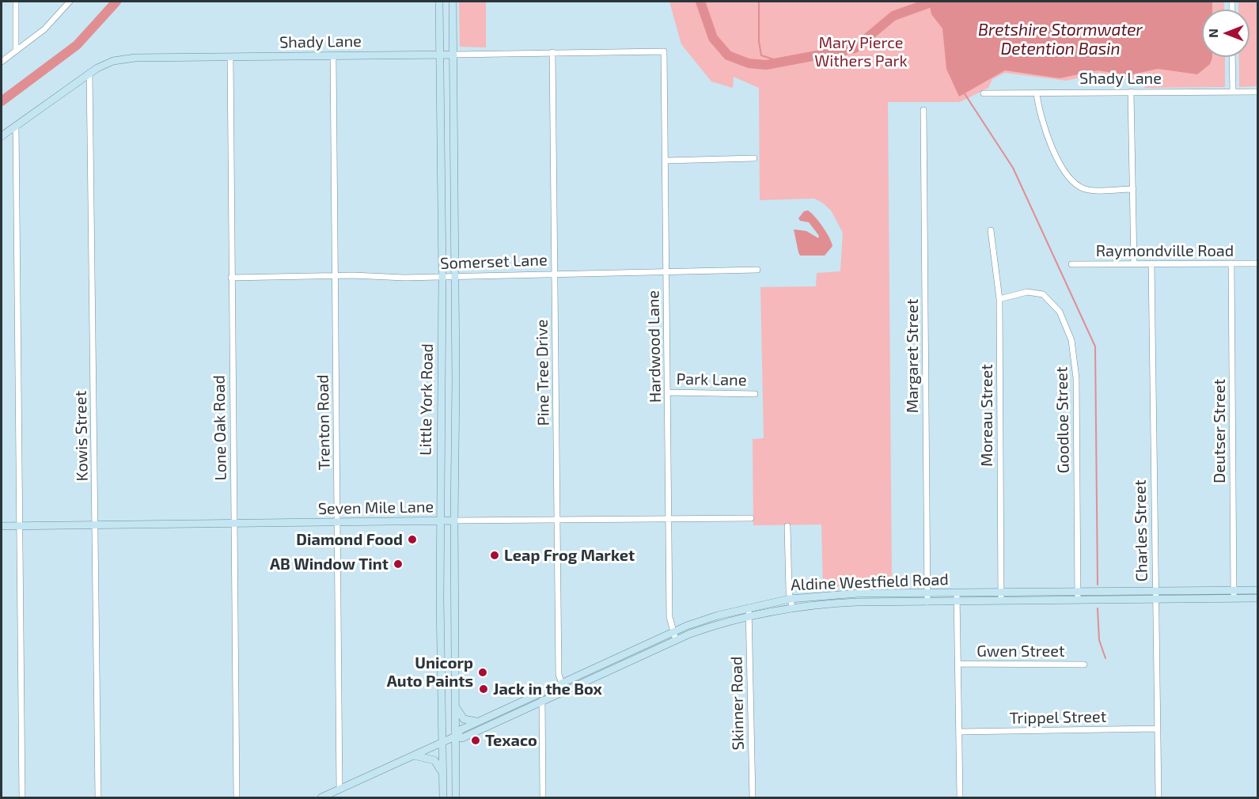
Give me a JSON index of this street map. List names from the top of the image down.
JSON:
{
  "streets": {
    "main road": [
      "Shady Lane",
      "Little York Road",
      "Seven Mile Lane",
      "Aldine Westfield Road"
    ],
    "street": [
      "Raymondville Road",
      "Somerset Lane",
      "Hardwood Lane",
      "Margaret Street",
      "Pine Tree Drive",
      "Park Lane",
      "Moreau Street",
      "Goodloe Street",
      "Trenton Road",
      "Lone Oak Road",
      "Deutser Street",
      "Kowis Street",
      "Charles Street",
      "Gwen Street",
      "Skinner Road",
      "Trippel Street"
    ]
  },
  "crossings": [
    ["Shady Lane", "Hardwood Lane"],
    ["Shady Lane", "Pine Tree Drive"],
    ["Shady Lane", "Little York Road"],
    ["Shady Lane", "Trenton Road"],
    ["Shady Lane", "Lone Oak Road"],
    ["Shady Lane", "Kowis Street"],
    ["Raymondville Road", "Deutser Street"],
    ["Raymondville Road", "Charles Street"],
    ["Somerset Lane", "Hardwood Lane"],
    ["Somerset Lane", "Pine Tree Drive"],
    ["Somerset Lane", "Little York Road"],
    ["Somerset Lane", "Trenton Road"],
    ["Somerset Lane", "Lone Oak Road"],
    ["Hardwood Lane", "Park Lane"],
    ["Hardwood Lane", "Seven Mile Lane"],
    ["Hardwood Lane", "Aldine Westfield Road"],
    ["Margaret Street", "Aldine Westfield Road"],
    ["Pine Tree Drive", "Seven Mile Lane"],
    ["Pine Tree Drive", "Aldine Westfield Road"],
    ["Little York Road", "Seven Mile Lane"],
    ["Little York Road", "Aldine Westfield Road"],
    ["Moreau Street", "Goodloe Street"],
    ["Moreau Street", "Aldine Westfield Road"],
    ["Goodloe Street", "Aldine Westfield Road"],
    ["Trenton Road", "Seven Mile Lane"],
    ["Trenton Road", "Aldine Westfield Road"],
    ["Lone Oak Road", "Seven Mile Lane"],
    ["Deutser Street", "Aldine Westfield Road"],
    ["Kowis Street", "Seven Mile Lane"],
    ["Charles Street", "Aldine Westfield Road"],
    ["Charles Street", "Trippel Street"],
    ["Aldine Westfield Road", "Skinner Road"]
  ],
  "water": ["Bretshire Stormwater Detention Basin"],
  "parks": ["Mary Pierce Withers Park"],
  "places": [
    "Diamond Food",
    "Leap Frog Market",
    "AB Window Tint",
    "Unicorp Auto Paints",
    "Jack in the Box",
    "Texaco"
  ],
  "north": "left"
}
